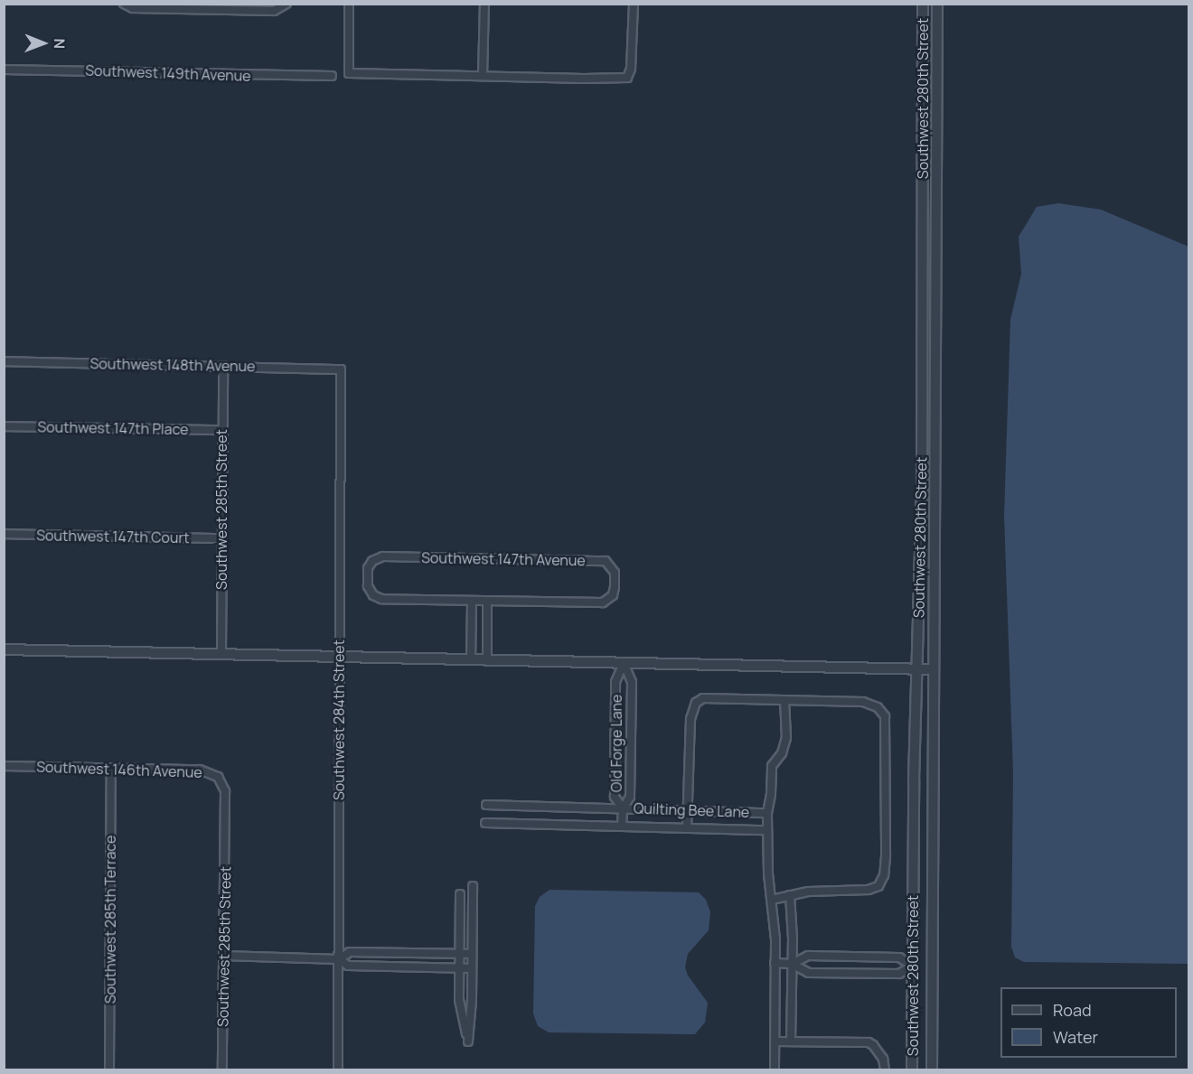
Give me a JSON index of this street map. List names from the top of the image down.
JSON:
{
  "streets": {
    "street": [
      "Southwest 149th Avenue",
      "Southwest 280th Street",
      "Southwest 148th Avenue",
      "Southwest 147th Place",
      "Southwest 285th Street",
      "Southwest 147th Court",
      "Southwest 147th Avenue",
      "Southwest 284th Street",
      "Old Forge Lane",
      "Southwest 146th Avenue",
      "Quilting Bee Lane",
      "Southwest 285th Terrace"
    ]
  },
  "crossings": [
    ["Southwest 148th Avenue", "Southwest 285th Street"],
    ["Southwest 148th Avenue", "Southwest 284th Street"],
    ["Southwest 147th Place", "Southwest 285th Street"],
    ["Southwest 285th Street", "Southwest 147th Court"],
    ["Southwest 285th Street", "Southwest 146th Avenue"],
    ["Old Forge Lane", "Quilting Bee Lane"],
    ["Southwest 146th Avenue", "Southwest 285th Terrace"]
  ],
  "legend": ["Road", "Water"],
  "north": "right"
}
